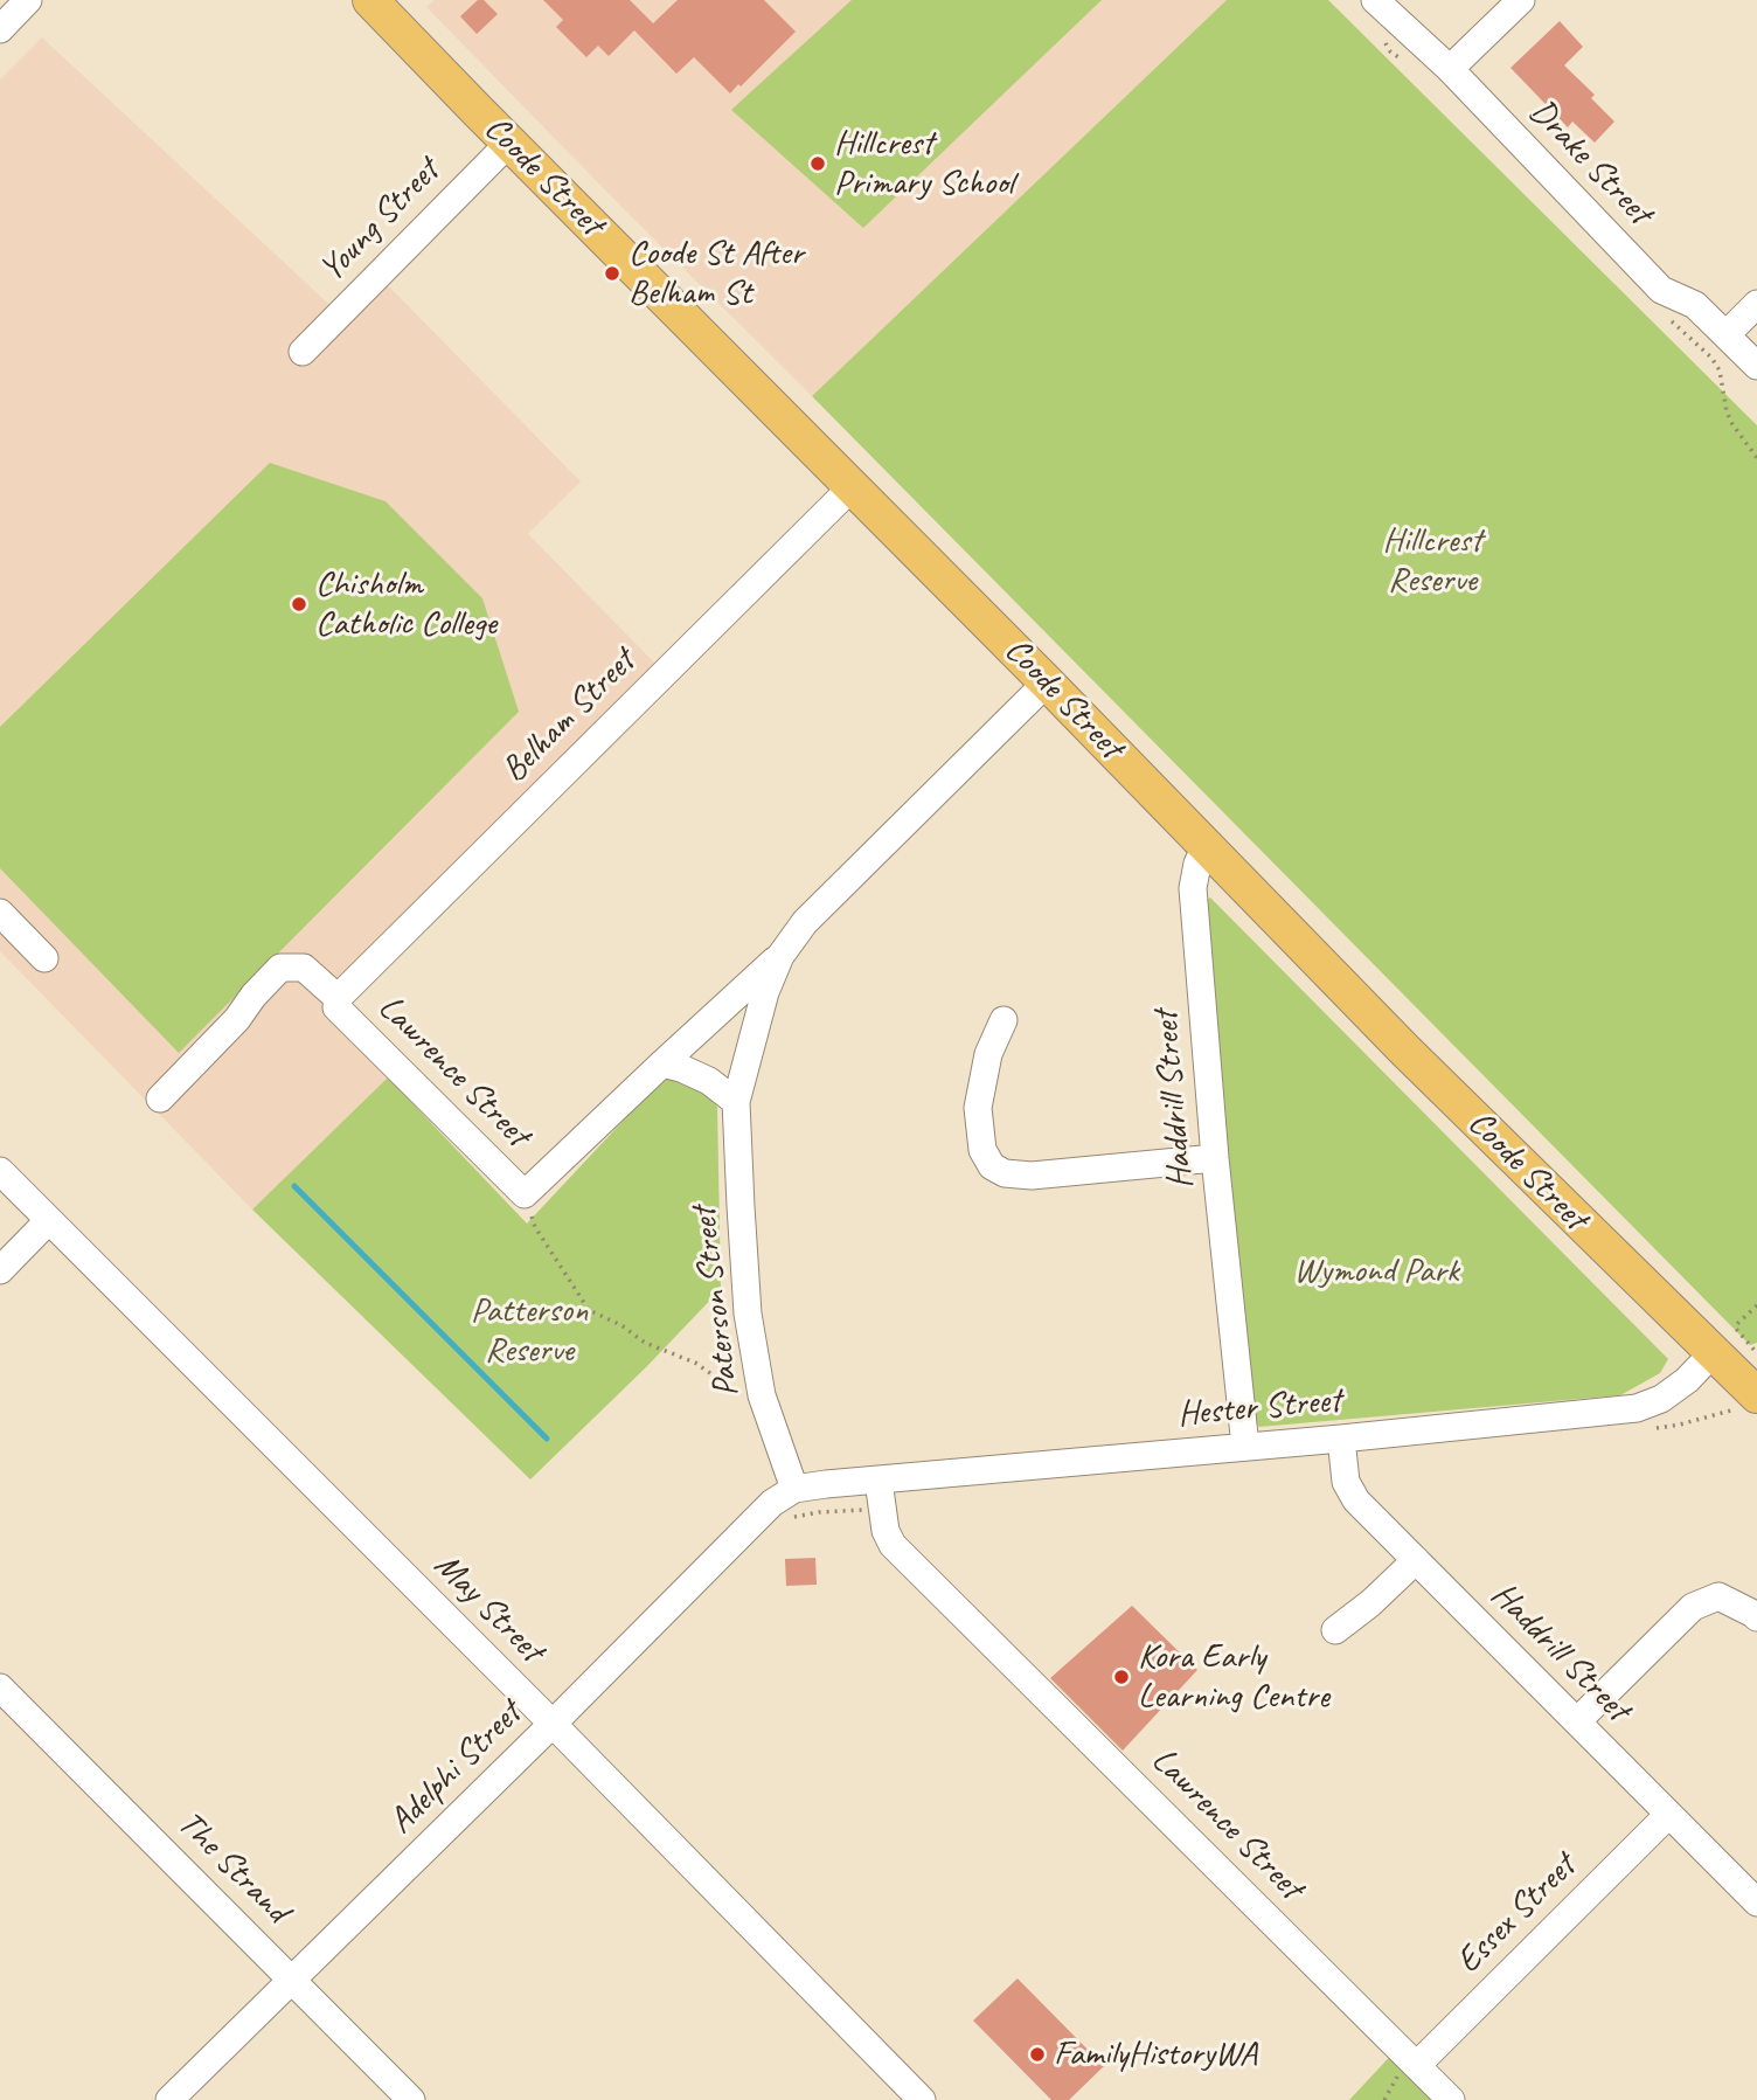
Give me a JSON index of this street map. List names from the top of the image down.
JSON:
{
  "streets": {
    "main road": ["Coode Street"],
    "street": [
      "Drake Street",
      "Young Street",
      "Belham Street",
      "Lawrence Street",
      "Haddrill Street",
      "Paterson Street",
      "Hester Street",
      "May Street",
      "Adelphi Street",
      "The Strand",
      "Essex Street"
    ]
  },
  "crossings": [
    ["Coode Street", "Young Street"],
    ["Coode Street", "Belham Street"],
    ["Coode Street", "Haddrill Street"],
    ["Coode Street", "Paterson Street"],
    ["Coode Street", "Hester Street"],
    ["Belham Street", "Lawrence Street"],
    ["Lawrence Street", "Paterson Street"],
    ["Lawrence Street", "Hester Street"],
    ["Lawrence Street", "Essex Street"],
    ["Haddrill Street", "Hester Street"],
    ["Haddrill Street", "Essex Street"],
    ["Paterson Street", "Hester Street"],
    ["Paterson Street", "Adelphi Street"],
    ["Hester Street", "Adelphi Street"],
    ["May Street", "Adelphi Street"],
    ["Adelphi Street", "The Strand"]
  ],
  "parks": ["Hillcrest Reserve", "Wymond Park", "Patterson Reserve"],
  "places": [
    "Hillcrest Primary School",
    "Coode St After Belham St",
    "Chisholm Catholic College",
    "Kora Early Learning Centre",
    "FamilyHistoryWA"
  ]
}
